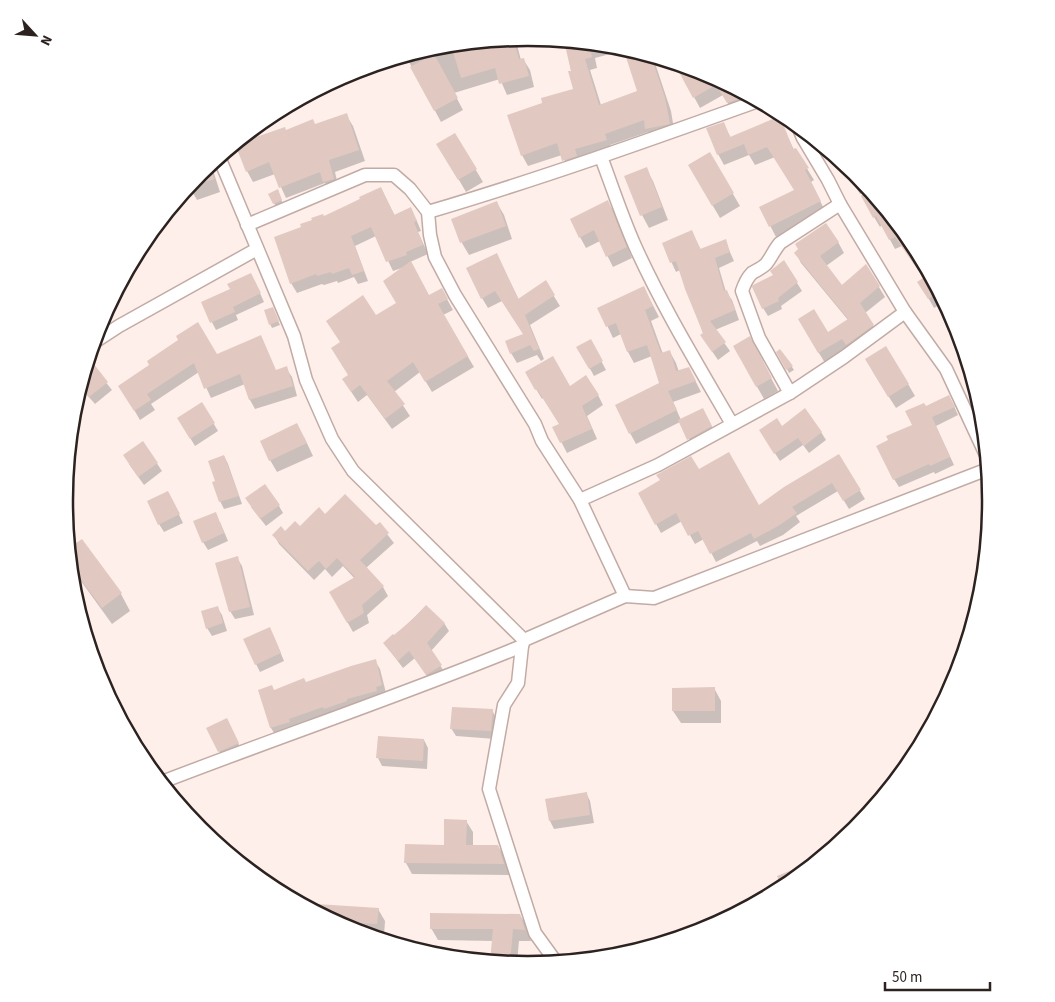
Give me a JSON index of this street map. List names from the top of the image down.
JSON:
{
  "scale_bar": "50 m",
  "north": "bottom right"
}
